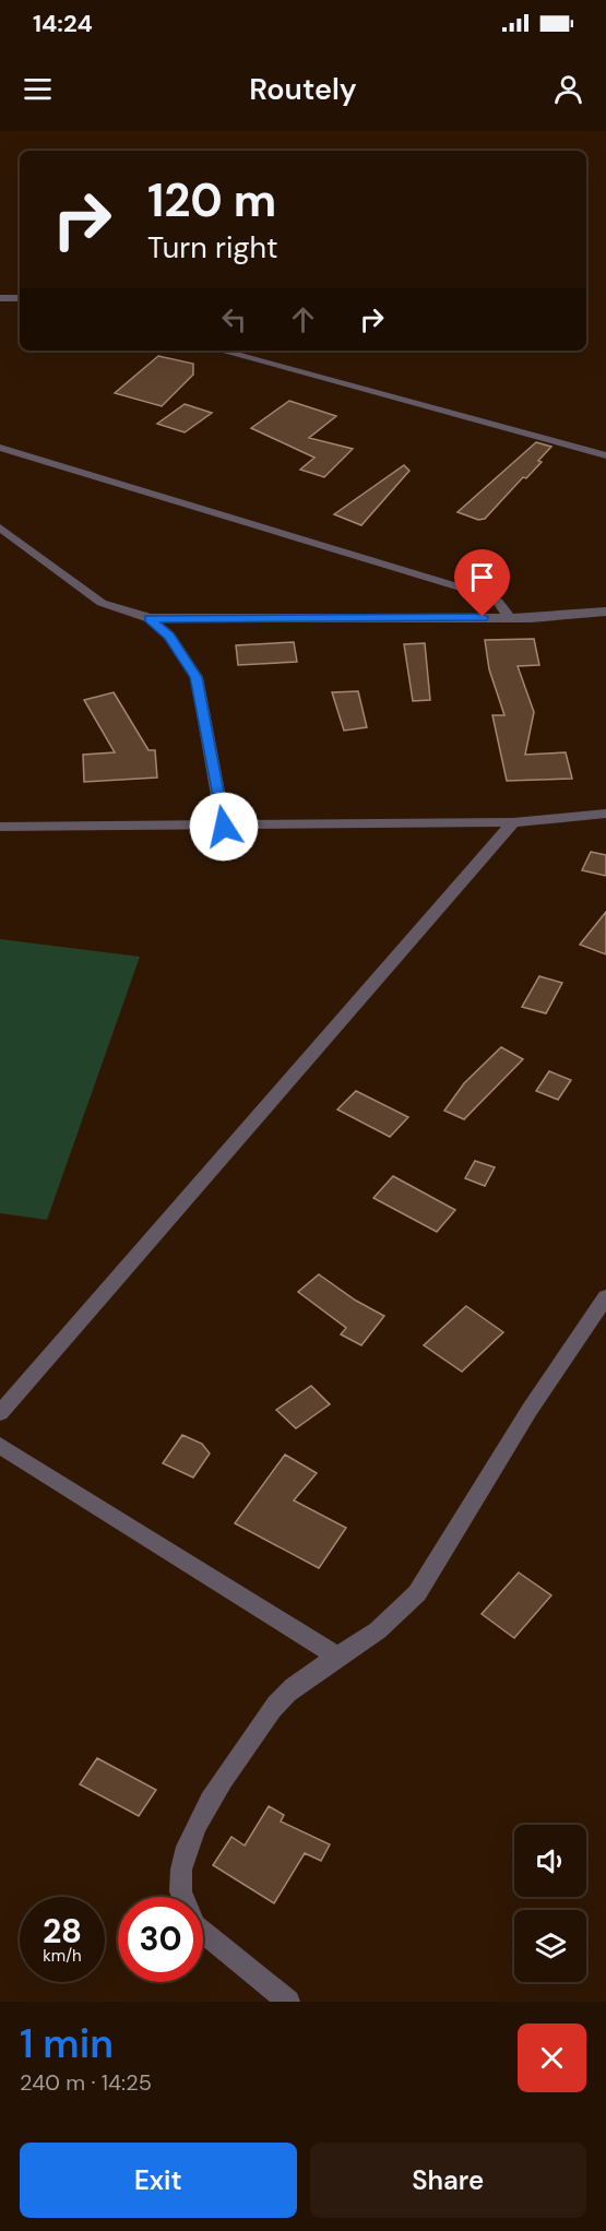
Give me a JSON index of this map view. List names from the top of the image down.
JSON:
{
  "page": {
    "status": "14:24",
    "header": "Routely",
    "turn": ["120 m", "Turn right"],
    "speed": "28 km/h",
    "limit": "30",
    "heading": ["1 min", "240 m · 14:25"],
    "buttons": ["Exit", "Share"]
  }
}
